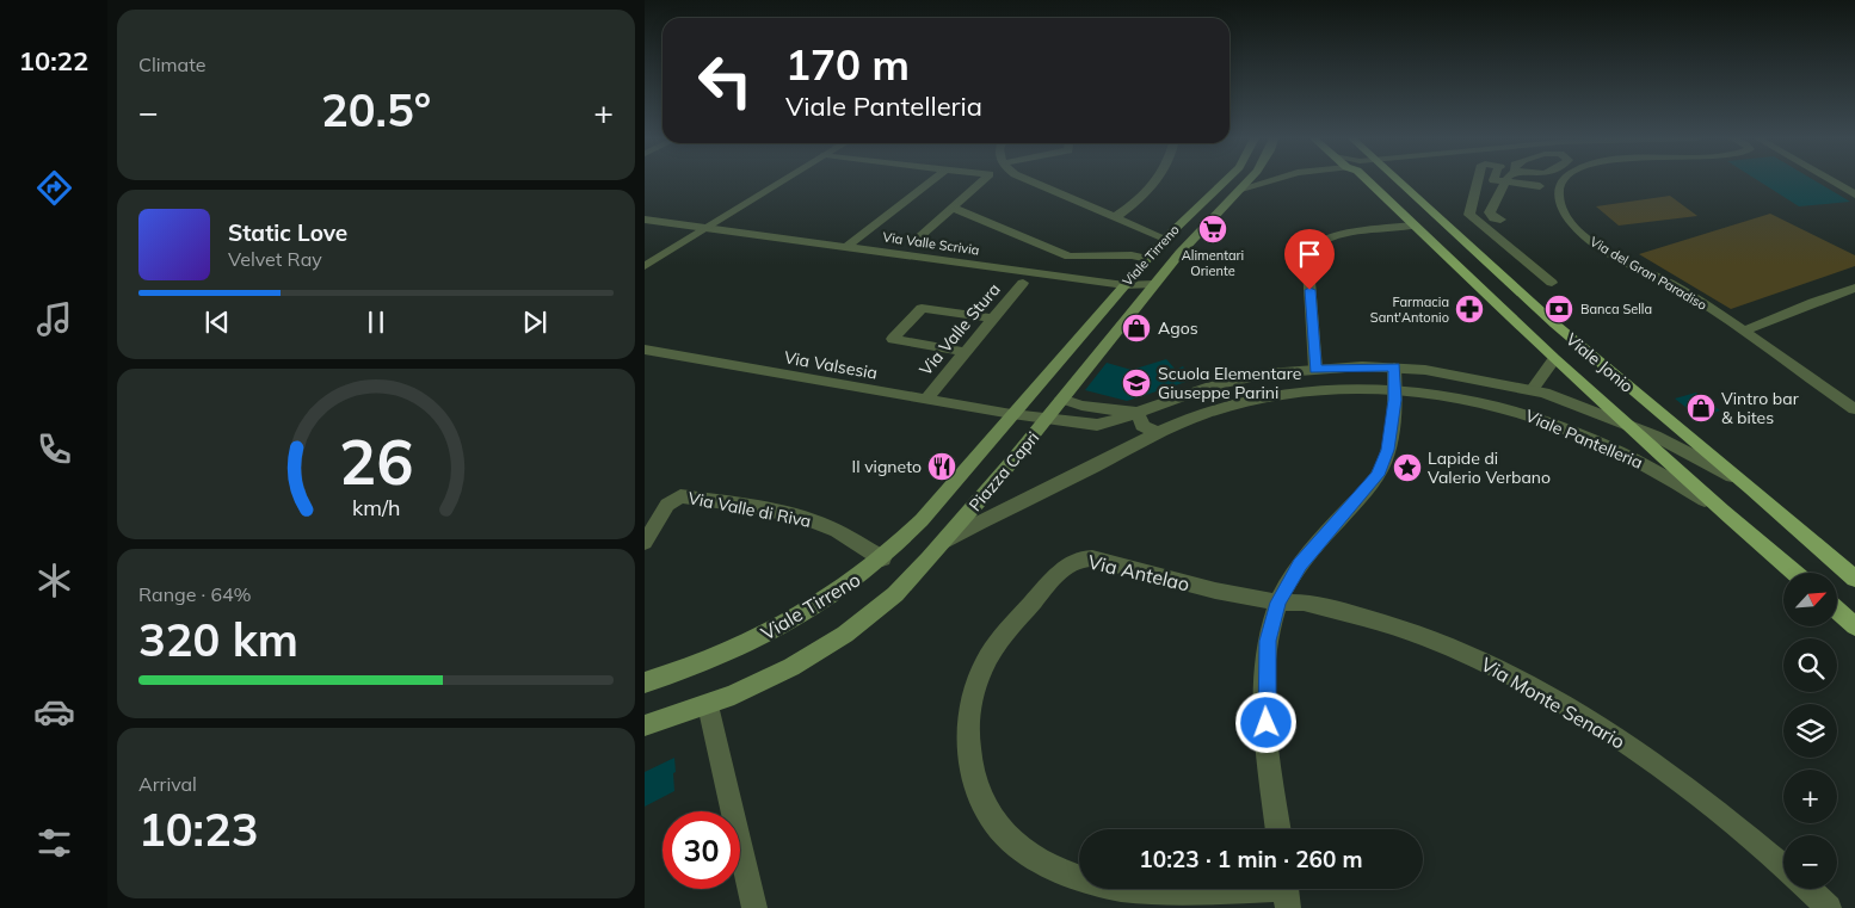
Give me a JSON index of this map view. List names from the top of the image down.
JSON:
{
  "streets": {
    "main road": ["Viale Tirreno", "Viale Jonio", "Piazza Capri"],
    "street": [
      "Via Valle Scrivia",
      "Via del Gran Paradiso",
      "Via Valle Stura",
      "Via Valsesia",
      "Viale Pantelleria",
      "Via Valle di Riva",
      "Via Antelao",
      "Via Monte Senario"
    ]
  },
  "crossings": [
    ["Via Valle Scrivia", "Viale Tirreno"],
    ["Viale Tirreno", "Via Valsesia"],
    ["Viale Tirreno", "Viale Pantelleria"],
    ["Viale Tirreno", "Piazza Capri"],
    ["Viale Tirreno", "Via Valle di Riva"],
    ["Via Valle Stura", "Via Valsesia"],
    ["Viale Jonio", "Viale Pantelleria"],
    ["Via Valsesia", "Viale Pantelleria"],
    ["Via Valsesia", "Piazza Capri"],
    ["Viale Pantelleria", "Piazza Capri"],
    ["Via Antelao", "Via Monte Senario"]
  ],
  "places": {
    "supermarket": ["Alimentari Oriente"],
    "pharmacy": ["Farmacia Sant'Antonio"],
    "bank": ["Banca Sella"],
    "shop": ["Agos", "Vintro bar & bites"],
    "school or university": ["Scuola Elementare Giuseppe Parini"],
    "restaurant": ["Il vigneto"],
    "place": ["Lapide di Valerio Verbano"]
  },
  "north": "top right",
  "page": {
    "tabs": "10:22",
    "tile": [
      "Climate",
      ["Range · 64%", "320 km"],
      ["Arrival", "10:23"]
    ],
    "turn": ["170 m", "Viale Pantelleria"],
    "heat": ["−", "20.5°", "+"],
    "song": ["Static Love", "Velvet Ray"],
    "map_buttons": ["+", "−"],
    "limit": "30",
    "trip": "10:23 · 1 min · 260 m",
    "gauge": ["26", "km/h"]
  }
}
